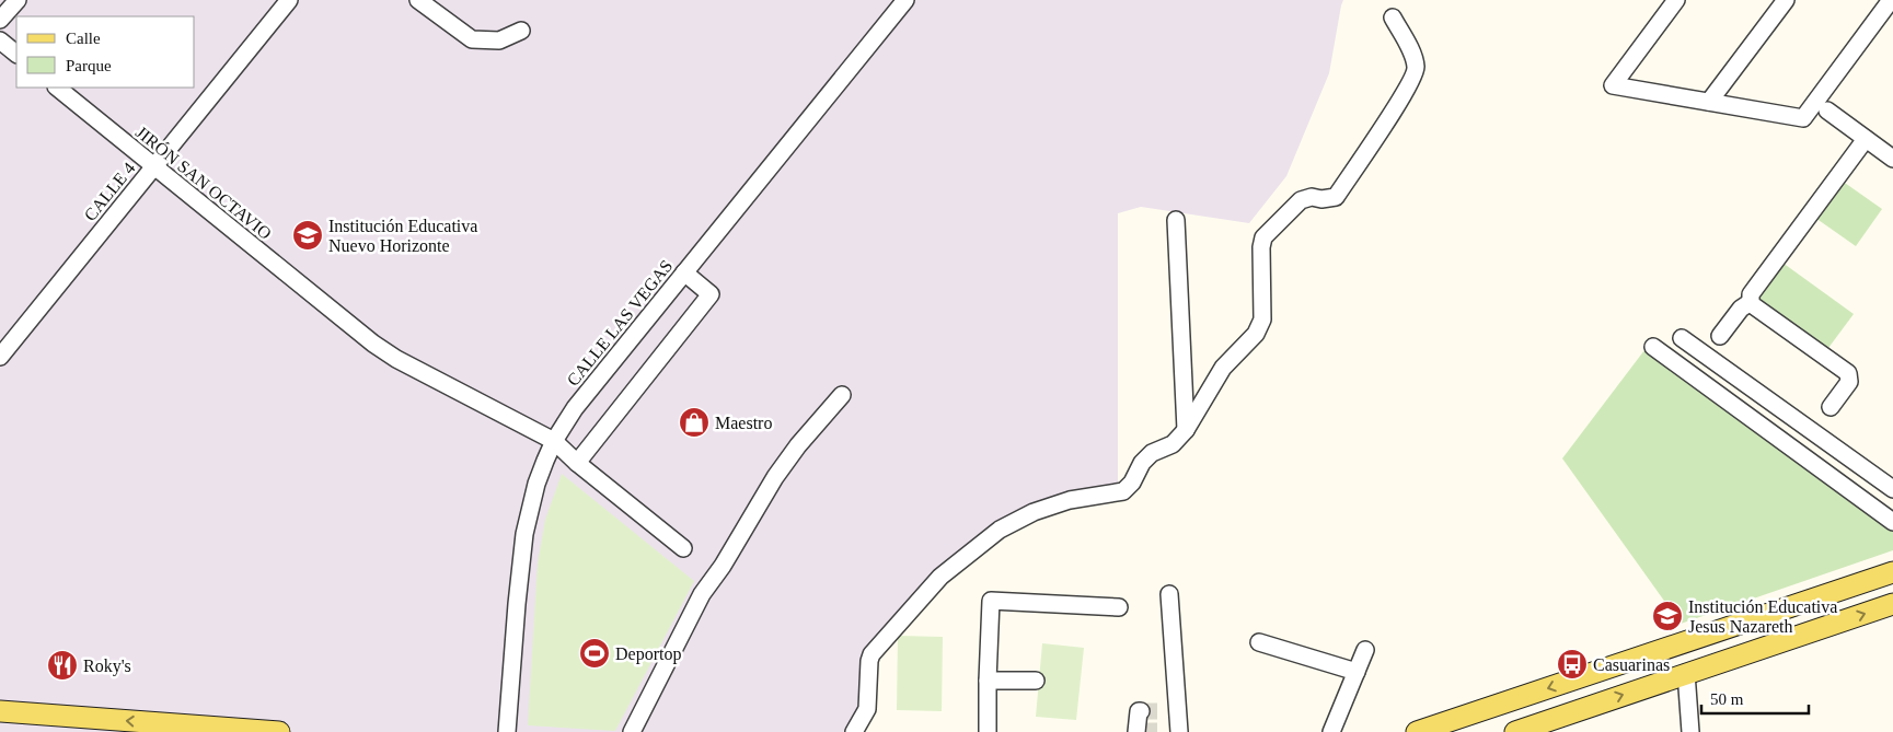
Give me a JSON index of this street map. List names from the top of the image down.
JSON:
{
  "streets": {
    "street": ["JIRÓN SAN OCTAVIO", "CALLE 4", "CALLE LAS VEGAS"]
  },
  "crossings": [
    ["JIRÓN SAN OCTAVIO", "CALLE 4"],
    ["JIRÓN SAN OCTAVIO", "CALLE LAS VEGAS"]
  ],
  "places": {
    "school or university": ["Institución Educativa Nuevo Horizonte", "Institución Educativa Jesus Nazareth"],
    "shop": ["Maestro"],
    "sports": ["Deportop"],
    "bus stop": ["Casuarinas"],
    "restaurant": ["Roky's"]
  },
  "legend": ["Calle", "Parque"],
  "scale_bar": "50 m"
}
